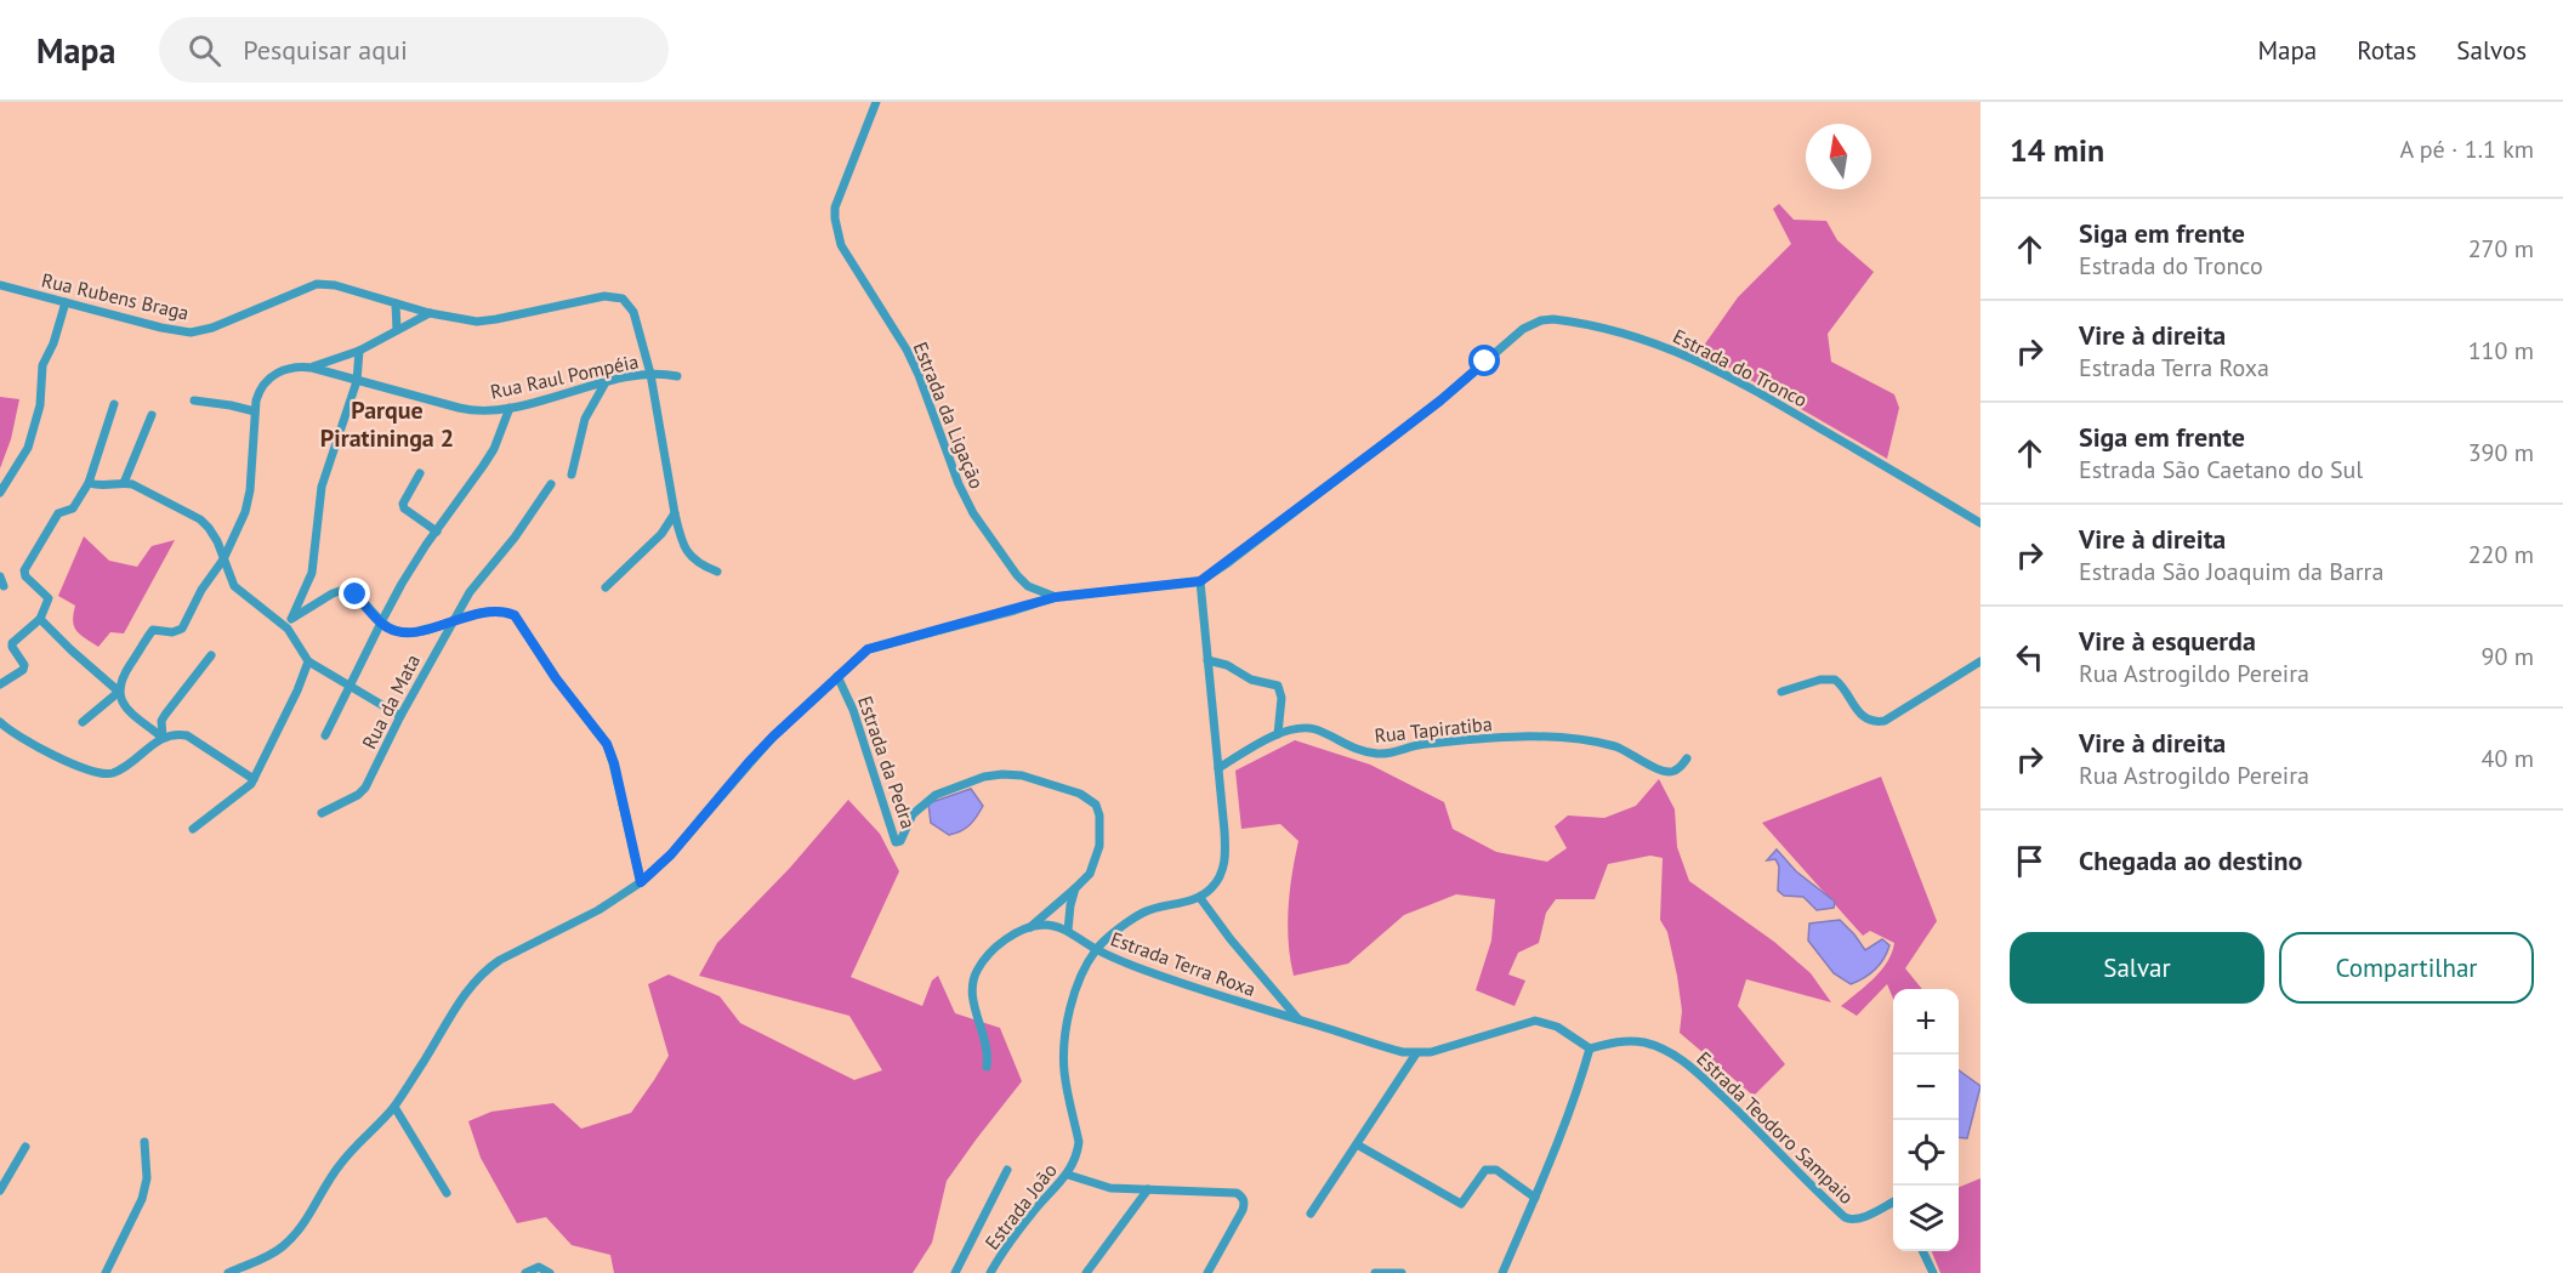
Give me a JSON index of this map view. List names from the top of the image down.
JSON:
{
  "streets": {
    "street": [
      "Rua Rubens Braga",
      "Estrada do Tronco",
      "Rua Raul Pompéia",
      "Estrada da Ligação",
      "Rua da Mata",
      "Rua Tapiratiba",
      "Estrada da Pedra",
      "Estrada Terra Roxa",
      "Estrada Teodoro Sampaio",
      "Estrada João"
    ]
  },
  "crossings": [
    ["Rua Rubens Braga", "Rua Raul Pompéia"],
    ["Estrada Terra Roxa", "Estrada Teodoro Sampaio"],
    ["Estrada Terra Roxa", "Estrada João"]
  ],
  "districts": ["Parque Piratininga 2"],
  "north": "top",
  "page": {
    "header": "Mapa",
    "search": "Pesquisar aqui",
    "nav": ["Mapa", "Rotas", "Salvos"],
    "heading": ["14 min", "A pé · 1.1 km"],
    "list": [
      ["Siga em frente", "Estrada do Tronco", "270 m"],
      ["Vire à direita", "Estrada Terra Roxa", "110 m"],
      ["Siga em frente", "Estrada São Caetano do Sul", "390 m"],
      ["Vire à direita", "Estrada São Joaquim da Barra", "220 m"],
      ["Vire à esquerda", "Rua Astrogildo Pereira", "90 m"],
      ["Vire à direita", "Rua Astrogildo Pereira", "40 m"],
      "Chegada ao destino"
    ],
    "buttons": ["Salvar", "Compartilhar"],
    "map_buttons": ["+", "−"]
  }
}
